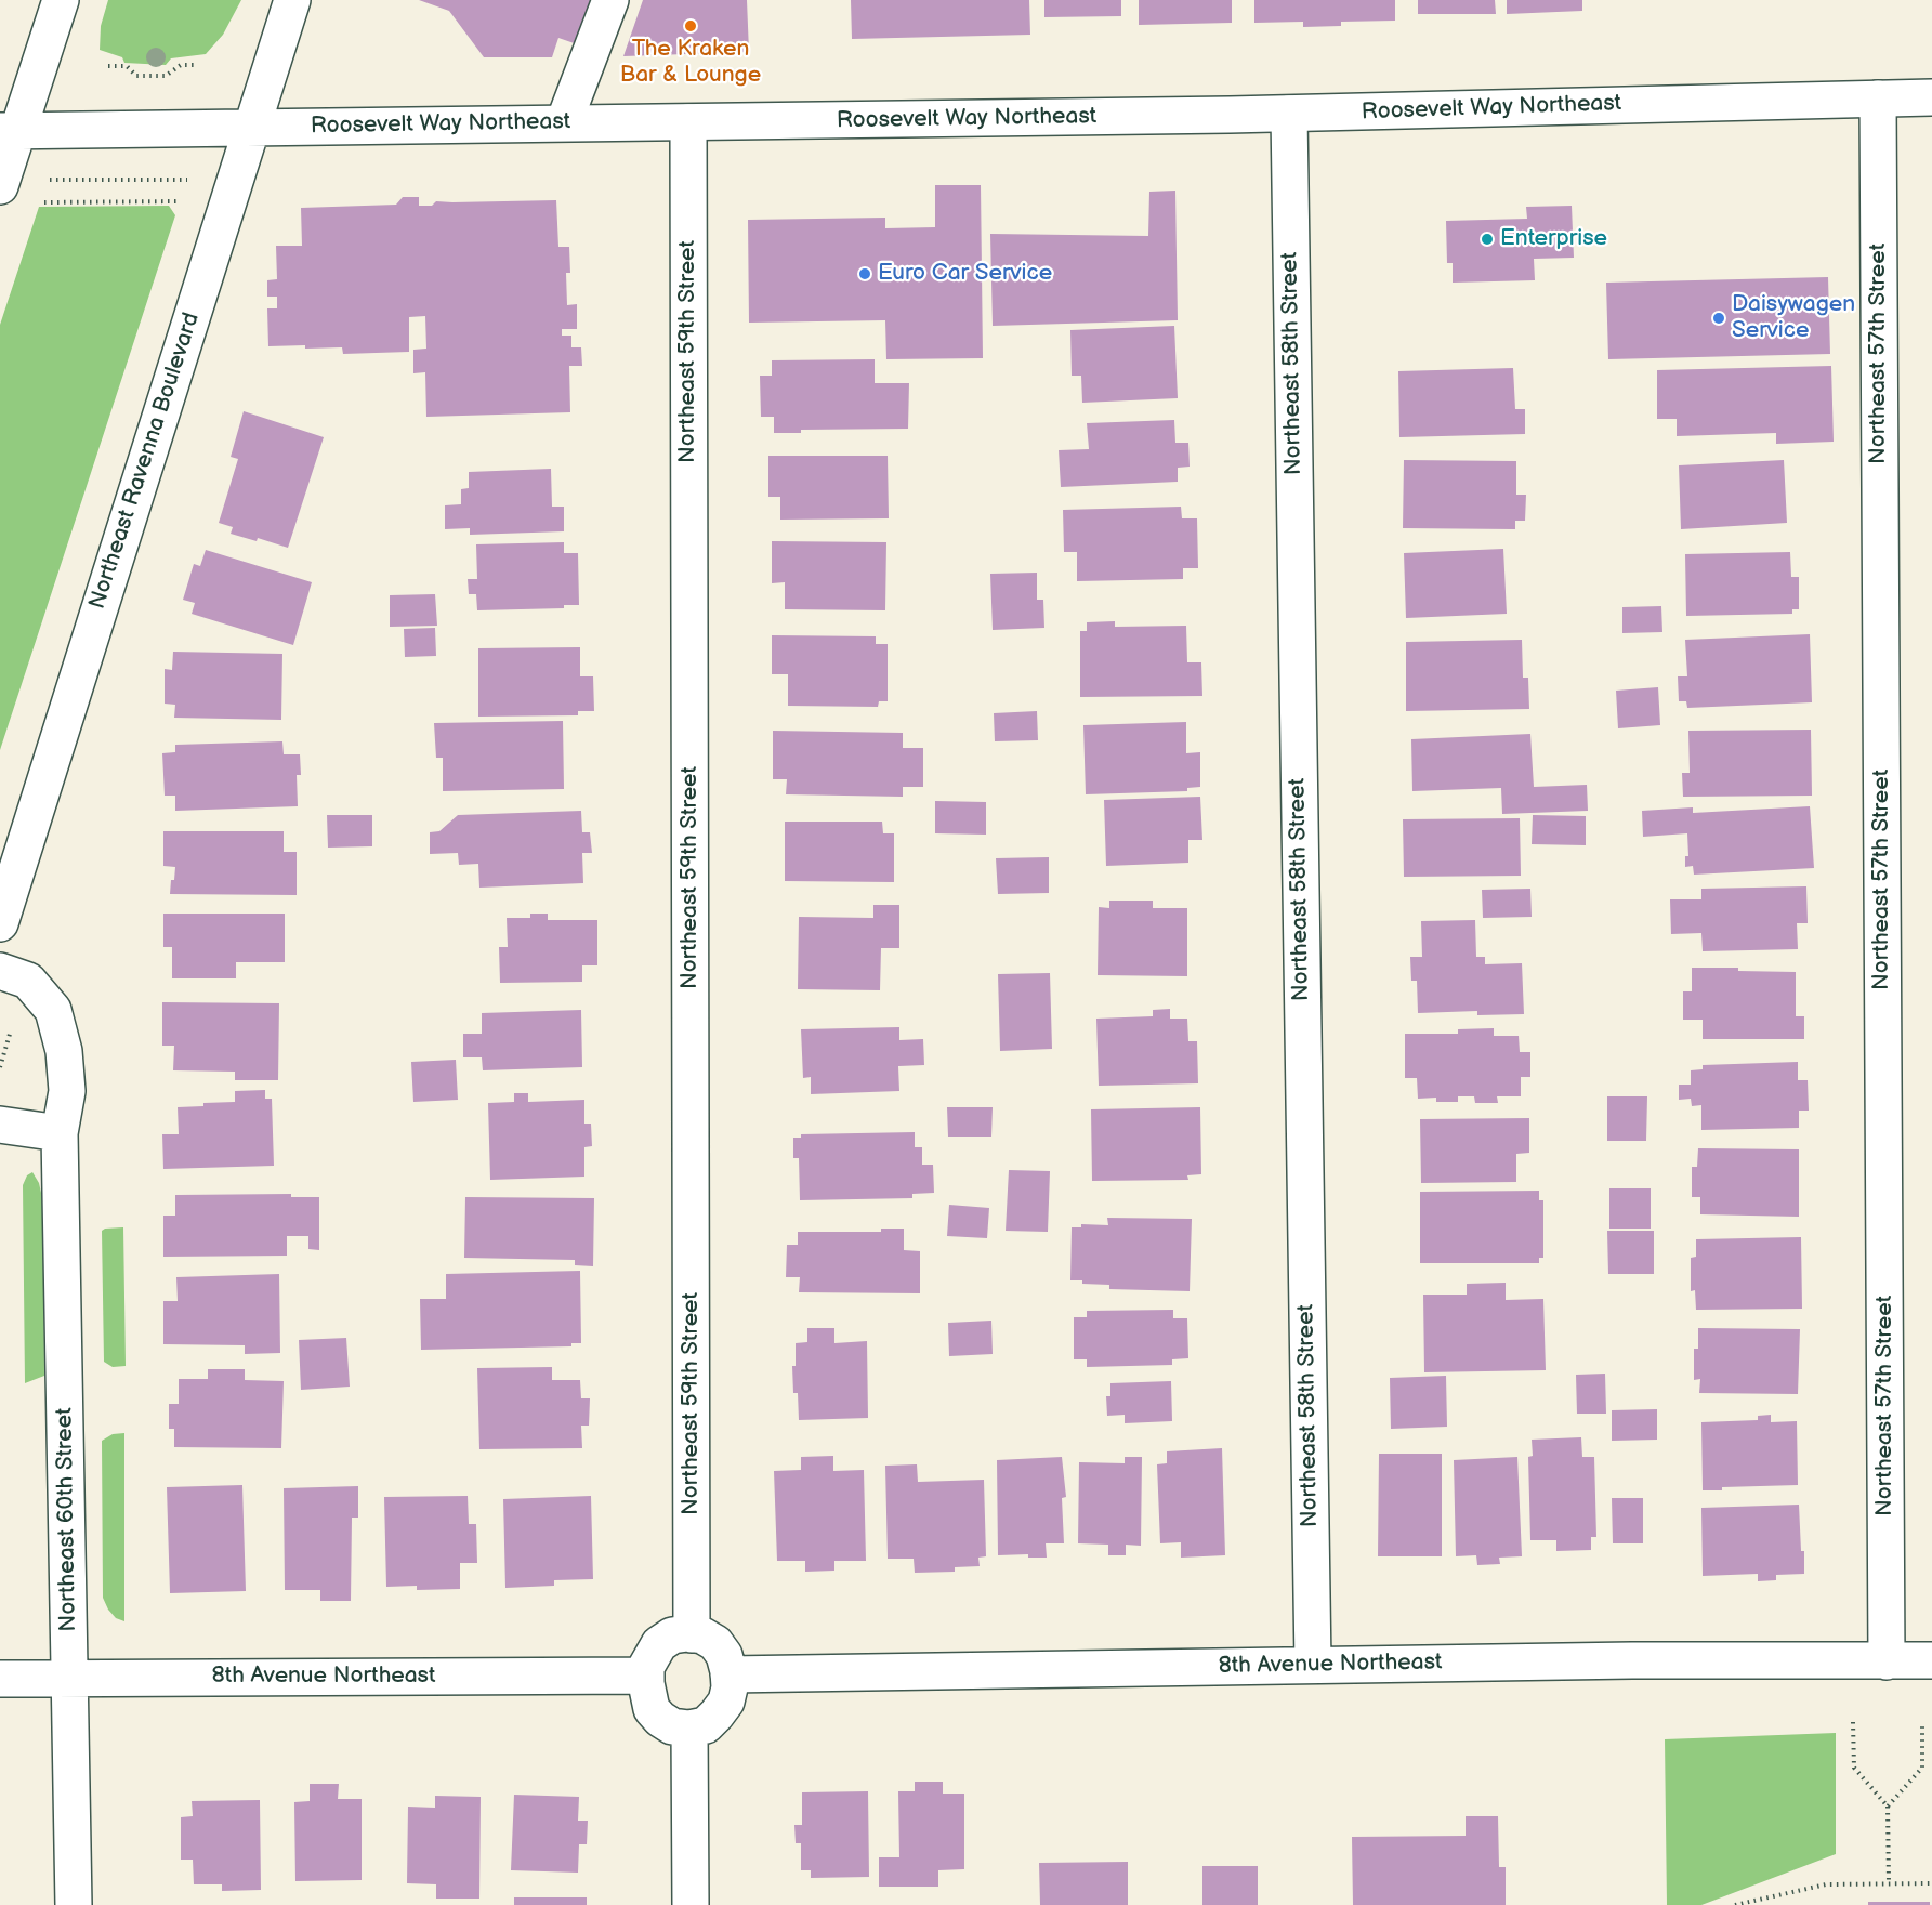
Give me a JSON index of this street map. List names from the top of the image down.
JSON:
{
  "streets": {
    "street": [
      "Roosevelt Way Northeast",
      "Northeast 59th Street",
      "Northeast 57th Street",
      "Northeast 58th Street",
      "Northeast Ravenna Boulevard",
      "Northeast 60th Street",
      "8th Avenue Northeast"
    ]
  },
  "crossings": [
    ["Roosevelt Way Northeast", "Northeast 59th Street"],
    ["Roosevelt Way Northeast", "Northeast 57th Street"],
    ["Roosevelt Way Northeast", "Northeast 58th Street"],
    ["Roosevelt Way Northeast", "Northeast Ravenna Boulevard"],
    ["Northeast 59th Street", "8th Avenue Northeast"],
    ["Northeast 57th Street", "8th Avenue Northeast"],
    ["Northeast 58th Street", "8th Avenue Northeast"],
    ["Northeast 60th Street", "8th Avenue Northeast"]
  ],
  "places": [
    "The Kraken Bar & Lounge",
    "Enterprise",
    "Euro Car Service",
    "Daisywagen Service"
  ]
}
